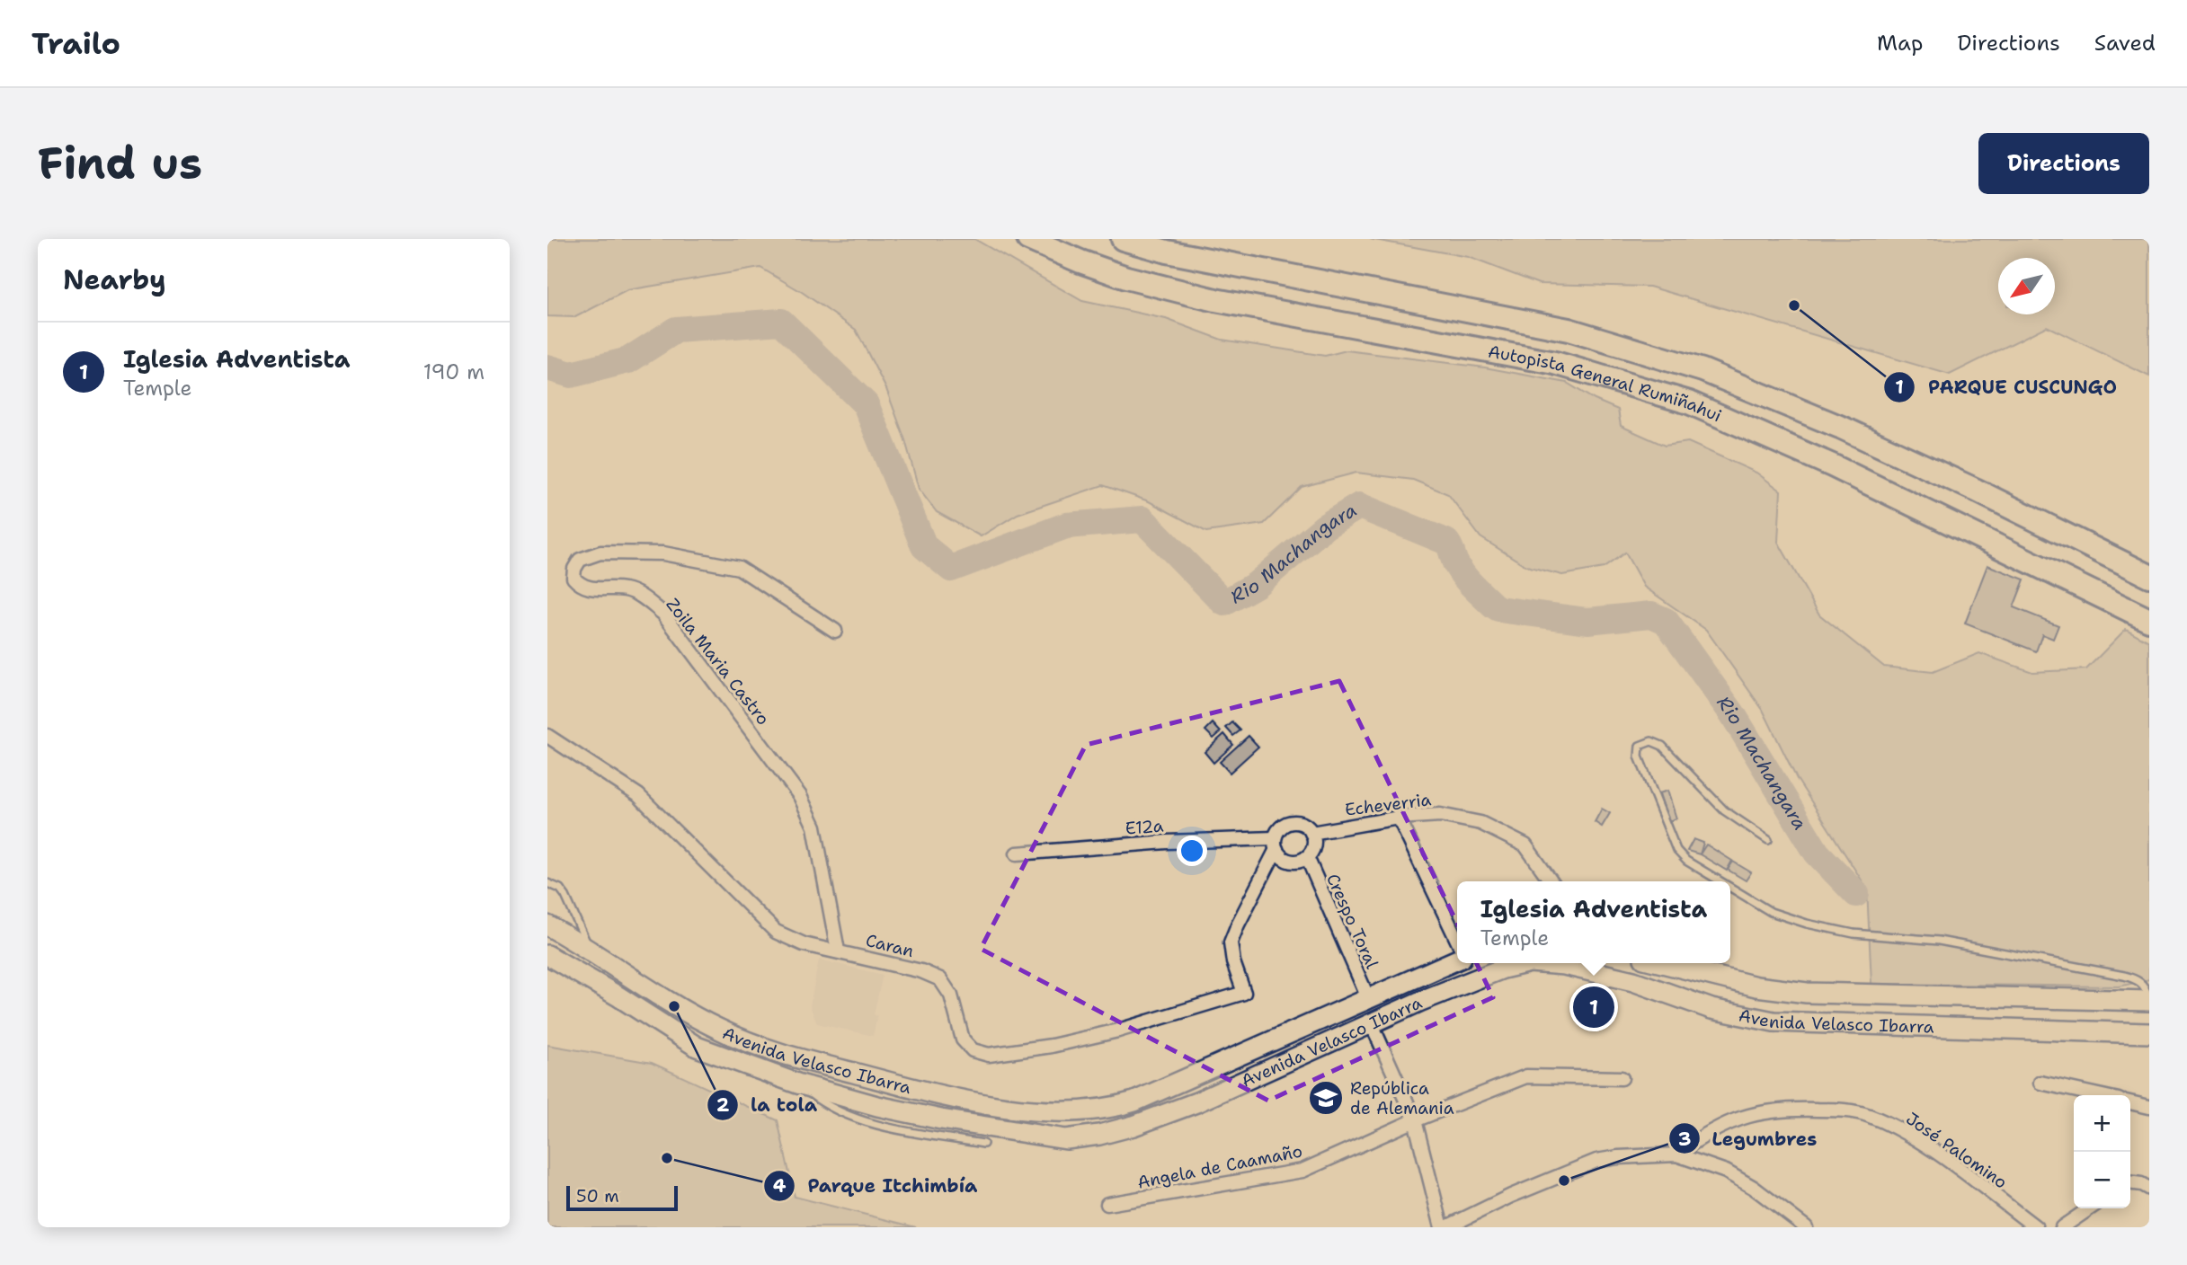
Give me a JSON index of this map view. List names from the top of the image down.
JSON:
{
  "streets": {
    "highway": ["Autopista General Rumiñahui"],
    "main road": ["Avenida Velasco Ibarra"],
    "street": [
      "Zoila Maria Castro",
      "Echeverria",
      "E12a",
      "Crespo Toral",
      "Caran",
      "José Palomino",
      "Angela de Caamaño"
    ]
  },
  "crossings": [
    ["Zoila Maria Castro", "Caran"],
    ["Echeverria", "E12a"],
    ["Echeverria", "Crespo Toral"],
    ["Echeverria", "Caran"],
    ["E12a", "Crespo Toral"],
    ["E12a", "Caran"],
    ["Crespo Toral", "Caran"],
    ["Crespo Toral", "Avenida Velasco Ibarra"]
  ],
  "water": ["Rio Machangara"],
  "places": {
    "other": [
      "PARQUE CUSCUNGO",
      "la tola",
      "Parque Itchimbía",
      "Legumbres"
    ],
    "school or university": ["República de Alemania"]
  },
  "scale_bar": "50 m",
  "north": "bottom left",
  "page": {
    "header": "Trailo",
    "nav": ["Map", "Directions", "Saved"],
    "buttons": "Directions",
    "title": "Find us",
    "heading": "Nearby",
    "list": [
      {
        "mark": "1",
        "name": "Iglesia Adventista",
        "note": "Temple",
        "value": "190 m"
      }
    ],
    "popup": ["Iglesia Adventista", "Temple"],
    "pins": "1",
    "map_buttons": ["+", "−"],
    "scale": "50 m"
  }
}
